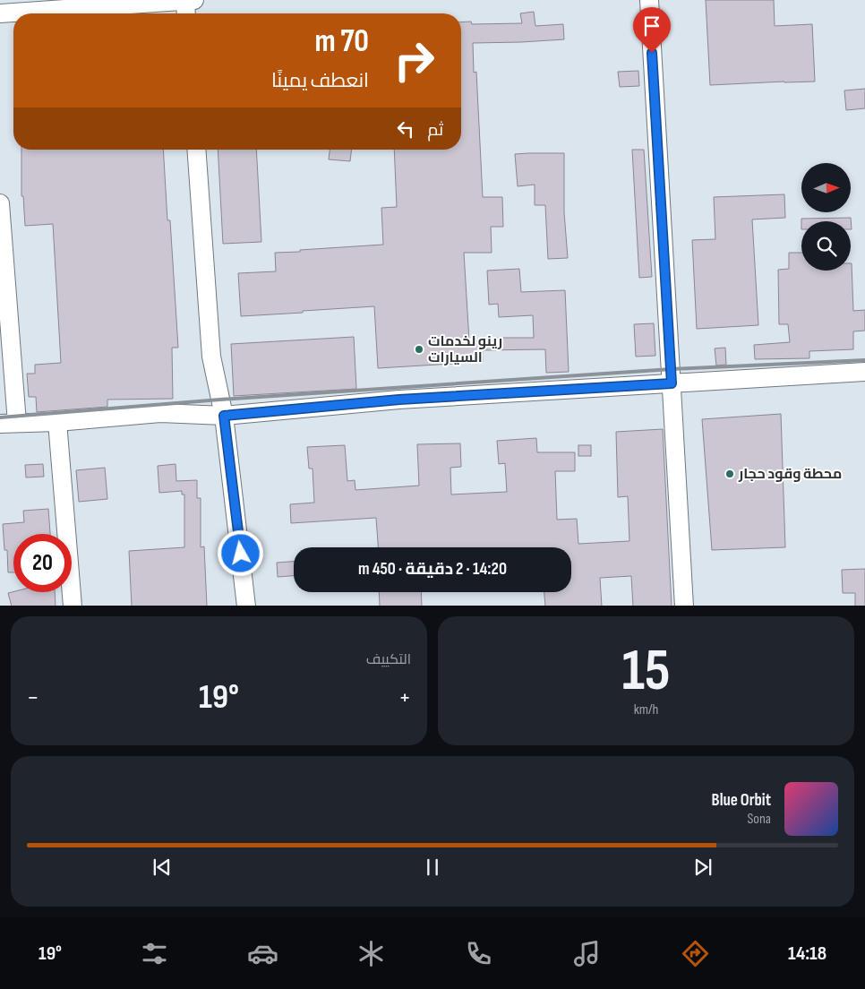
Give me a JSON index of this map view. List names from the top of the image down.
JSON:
{
  "places": ["رينو لخدمات السيارات", "محطة وقود حجار"],
  "north": "right",
  "page": {
    "turn": ["70 m", "انعطف يمينًا"],
    "then": "ثم",
    "limit": "20",
    "trip": "14:20 · 2 دقيقة · 450 m",
    "tile": [
      ["15", "km/h"],
      "التكييف"
    ],
    "heat": ["−", "19°", "+"],
    "song": ["Blue Orbit", "Sona"],
    "tabs": ["14:18", "19°"]
  }
}
